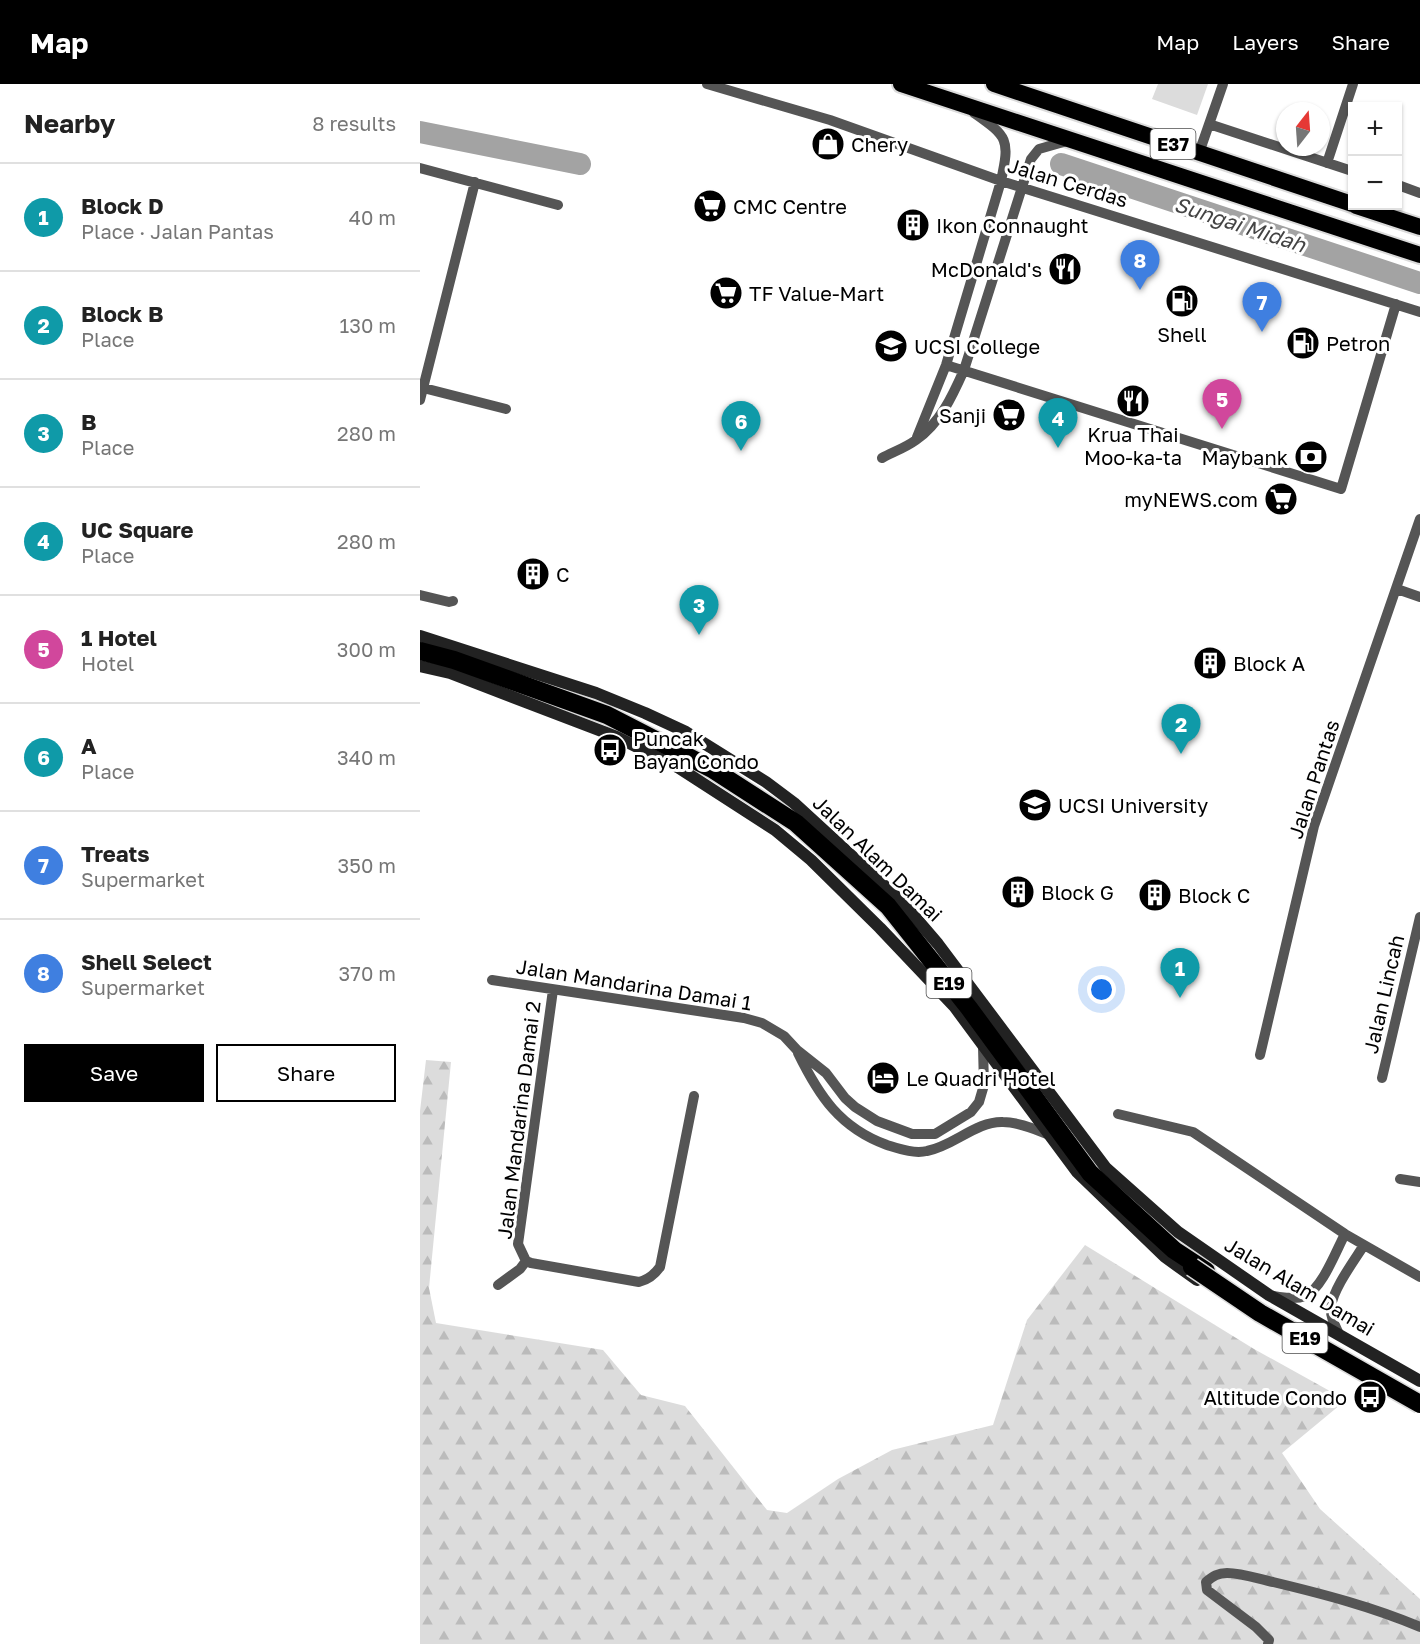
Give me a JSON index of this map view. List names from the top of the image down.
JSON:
{
  "streets": {
    "highway": ["E37", "E19"],
    "main road": ["Jalan Alam Damai"],
    "street": [
      "Jalan Cerdas",
      "Jalan Pantas",
      "Jalan Mandarina Damai 1",
      "Jalan Lincah",
      "Jalan Mandarina Damai 2"
    ]
  },
  "crossings": [
    ["Jalan Mandarina Damai 1", "Jalan Mandarina Damai 2"]
  ],
  "water": ["Sungai Midah"],
  "places": {
    "shop": ["Chery"],
    "supermarket": [
      "CMC Centre",
      "TF Value-Mart",
      "Sanji",
      "myNEWS.com"
    ],
    "building": [
      "Ikon Connaught",
      "C",
      "Block A",
      "Block G",
      "Block C"
    ],
    "restaurant": ["McDonald's", "Krua Thai Moo-ka-ta"],
    "fuel station": ["Shell", "Petron"],
    "school or university": ["UCSI College", "UCSI University"],
    "bank": ["Maybank"],
    "bus stop": ["Puncak Bayan Condo", "Altitude Condo"],
    "hotel": ["Le Quadri Hotel"]
  },
  "north": "top",
  "page": {
    "header": "Map",
    "nav": ["Map", "Layers", "Share"],
    "heading": ["Nearby", "8 results"],
    "map_buttons": ["+", "−"],
    "list": [
      {
        "mark": "1",
        "name": "Block D",
        "note": "Place · Jalan Pantas",
        "value": "40 m"
      },
      {
        "mark": "2",
        "name": "Block B",
        "note": "Place",
        "value": "130 m"
      },
      {
        "mark": "3",
        "name": "B",
        "note": "Place",
        "value": "280 m"
      },
      {
        "mark": "4",
        "name": "UC Square",
        "note": "Place",
        "value": "280 m"
      },
      {
        "mark": "5",
        "name": "1 Hotel",
        "note": "Hotel",
        "value": "300 m"
      },
      {
        "mark": "6",
        "name": "A",
        "note": "Place",
        "value": "340 m"
      },
      {
        "mark": "7",
        "name": "Treats",
        "note": "Supermarket",
        "value": "350 m"
      },
      {
        "mark": "8",
        "name": "Shell Select",
        "note": "Supermarket",
        "value": "370 m"
      }
    ],
    "pins": [
      "8",
      "7",
      "5",
      "4",
      "6",
      "3",
      "2",
      "1"
    ],
    "buttons": ["Save", "Share"]
  }
}
